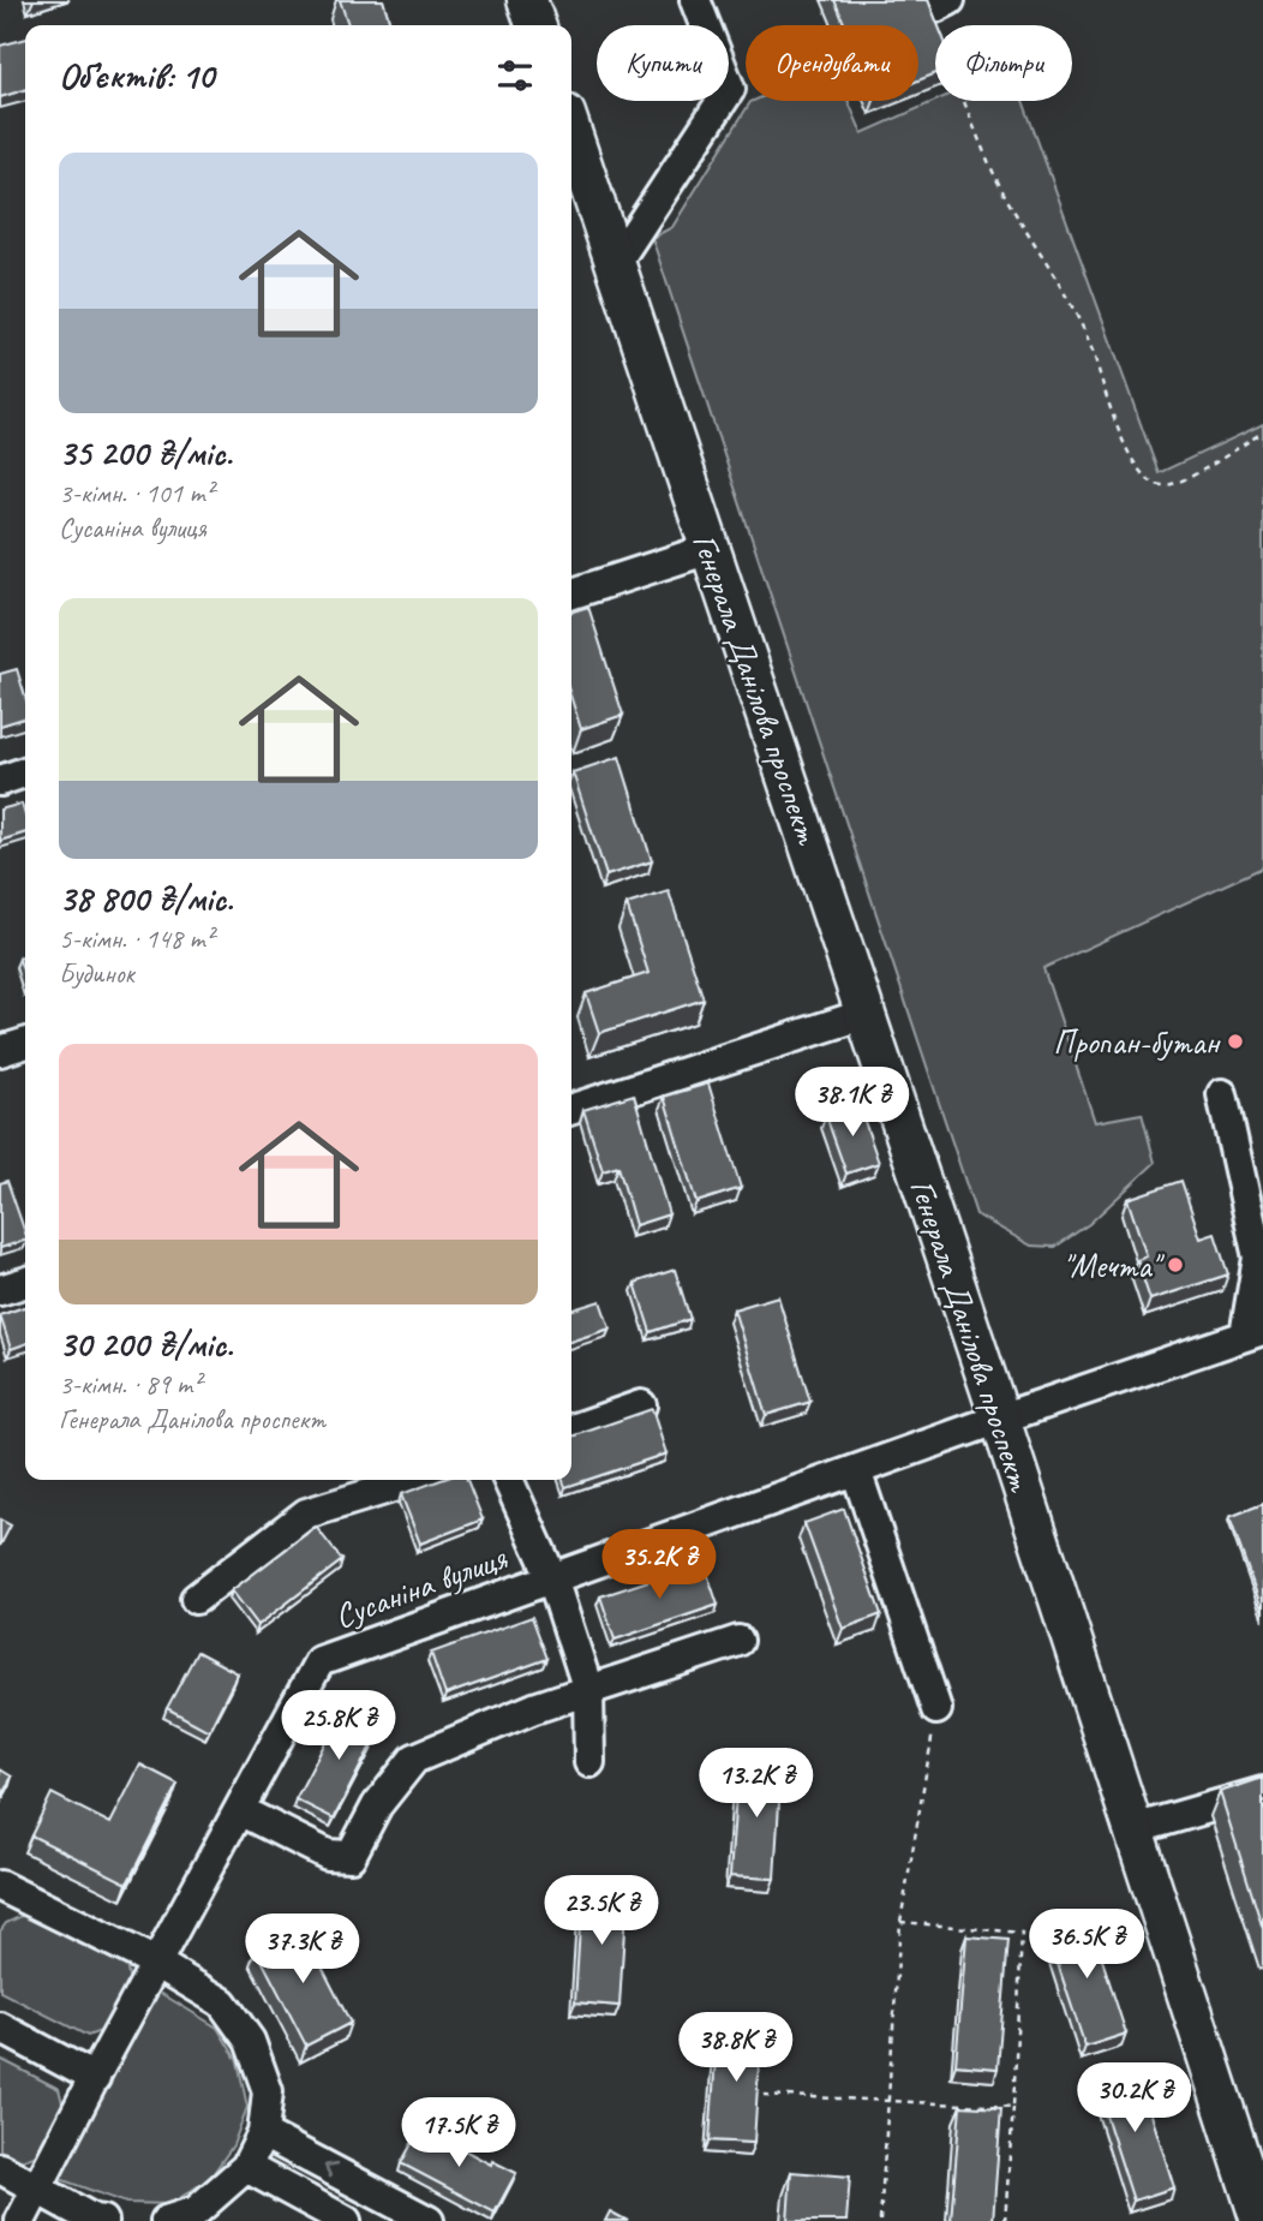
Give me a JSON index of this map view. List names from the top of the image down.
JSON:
{
  "streets": {
    "main road": ["Генерала Данілова проспект"],
    "street": ["Сусаніна вулиця"]
  },
  "crossings": [
    ["Генерала Данілова проспект", "Сусаніна вулиця"]
  ],
  "places": ["Пропан-бутан", "\"Мечта\""],
  "page": {
    "chip": ["Купити", "Орендувати", "Фільтри"],
    "heading": "Об’єктів: 10",
    "list": [
      {
        "name": "35 200 ₴/міс.",
        "note": "3-кімн. · 101 m² · Сусаніна вулиця"
      },
      {
        "name": "38 800 ₴/міс.",
        "note": "5-кімн. · 148 m² · Будинок"
      },
      {
        "name": "30 200 ₴/міс.",
        "note": "3-кімн. · 89 m² · Генерала Данілова проспект"
      }
    ],
    "price": [
      "38.1K ₴",
      "35.2K ₴",
      "25.8K ₴",
      "13.2K ₴",
      "23.5K ₴",
      "36.5K ₴",
      "37.3K ₴",
      "38.8K ₴",
      "30.2K ₴",
      "17.5K ₴"
    ]
  }
}
